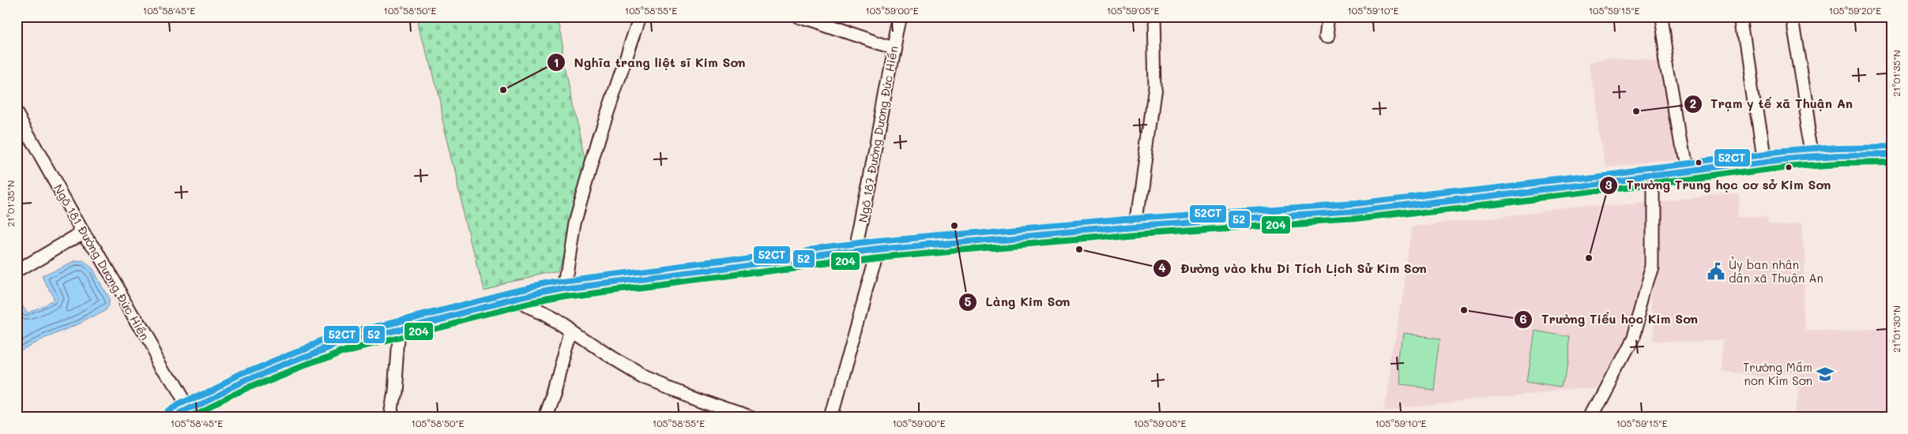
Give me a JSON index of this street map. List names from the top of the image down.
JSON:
{
  "streets": {
    "street": ["Ngõ 187 Đường Dương Đức Hiền", "Ngõ 181 Đường Dương Đức Hiền"]
  },
  "places": {
    "other": [
      "Nghĩa trang liệt sĩ Kim Sơn",
      "Trạm y tế xã Thuận An",
      "Làng Kim Sơn",
      "Đường vào khu Di Tích Lịch Sử Kim Sơn",
      "Trường Trung học cơ sở Kim Sơn",
      "Trường Tiểu học Kim Sơn"
    ],
    "public building": ["Ủy ban nhân dân xã Thuận An"],
    "school or university": ["Trường Mầm non Kim Sơn"]
  },
  "lines": ["transit line 52CT", "transit line 52", "transit line 204"],
  "coordinates": [
    "105°58'45\"E",
    "105°58'50\"E",
    "105°58'55\"E",
    "105°59'00\"E",
    "105°59'05\"E",
    "105°59'10\"E",
    "105°59'15\"E",
    "105°59'20\"E",
    "21°01'35\"N",
    "21°01'30\"N"
  ]
}
